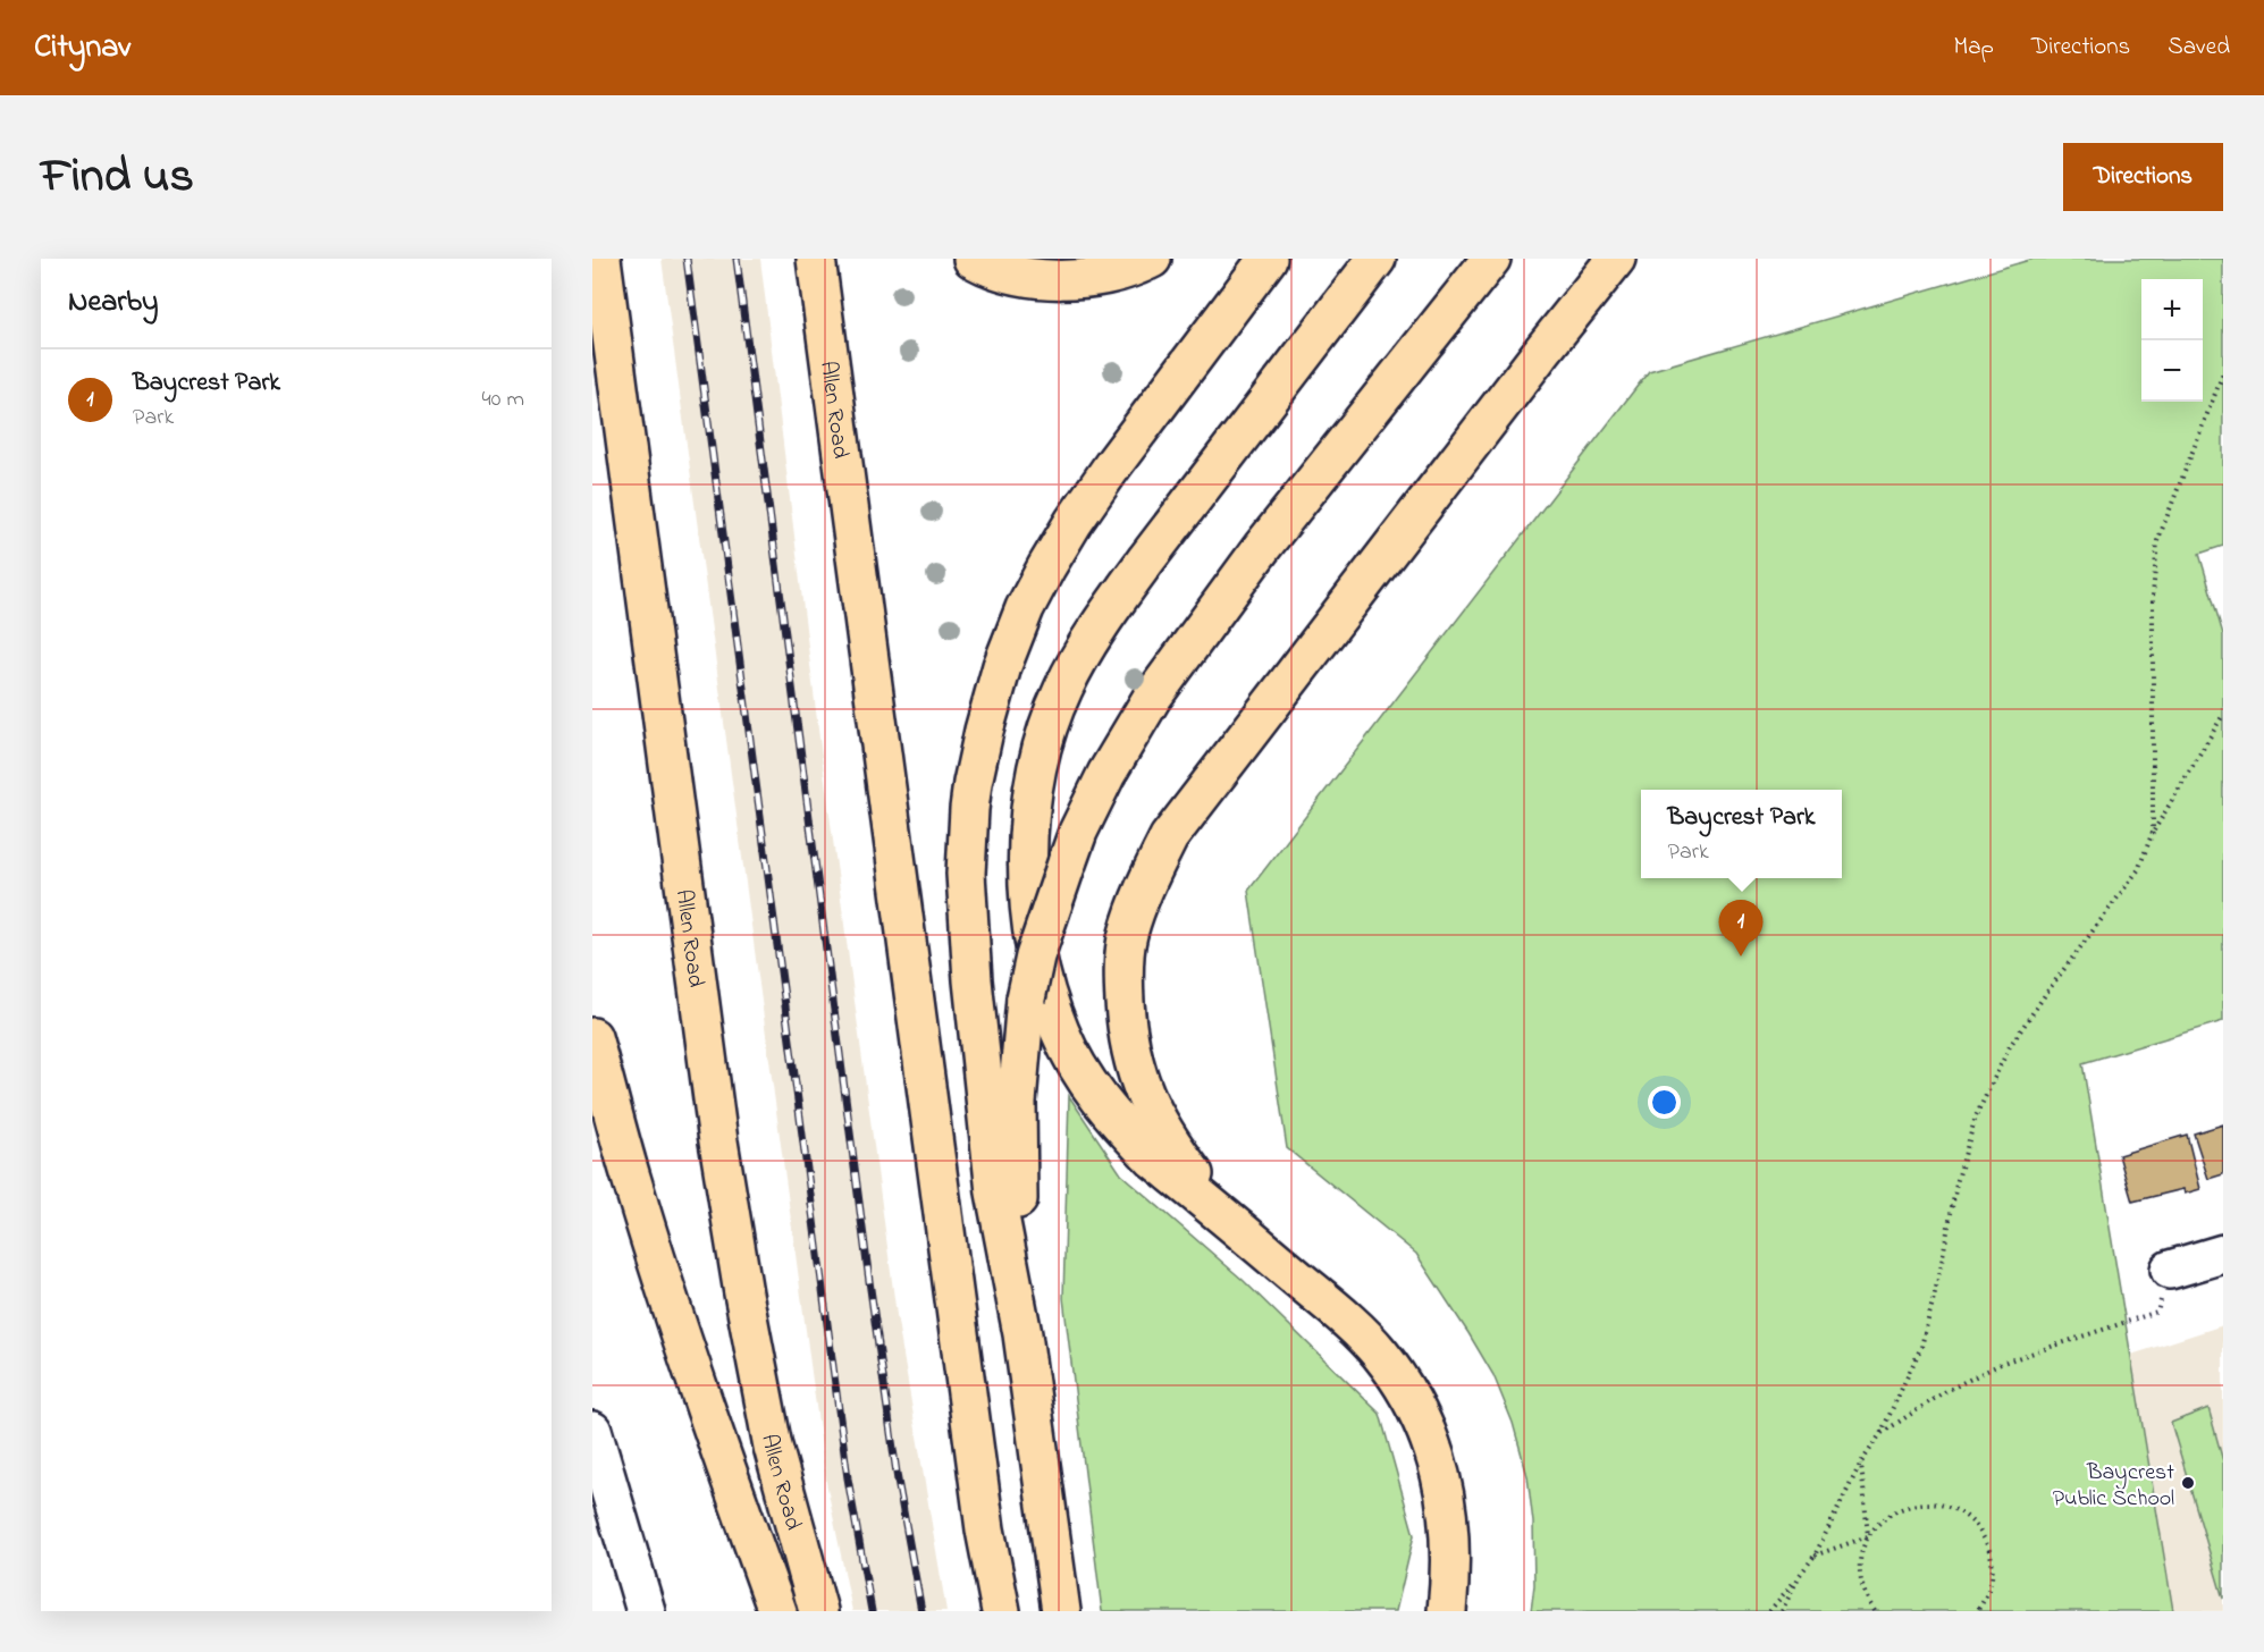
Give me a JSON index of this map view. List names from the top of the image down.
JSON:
{
  "streets": {
    "highway": ["Allen Road"]
  },
  "places": ["Baycrest Public School"],
  "page": {
    "header": "Citynav",
    "nav": ["Map", "Directions", "Saved"],
    "title": "Find us",
    "buttons": "Directions",
    "heading": "Nearby",
    "map_buttons": ["+", "−"],
    "list": [
      {
        "mark": "1",
        "name": "Baycrest Park",
        "note": "Park",
        "value": "40 m"
      }
    ],
    "popup": ["Baycrest Park", "Park"],
    "pins": "1"
  }
}
